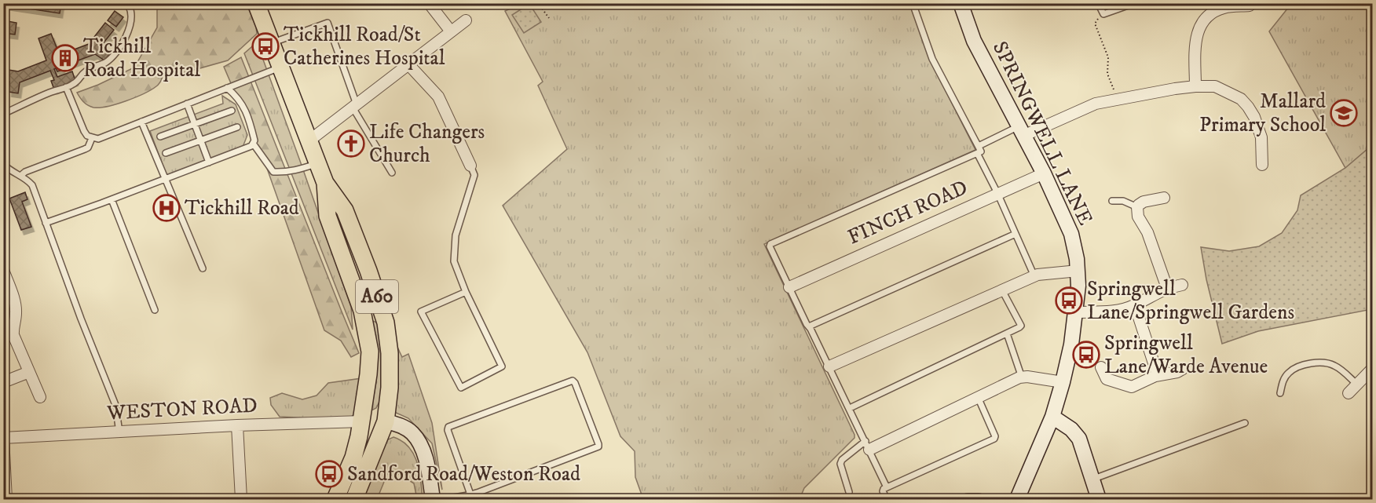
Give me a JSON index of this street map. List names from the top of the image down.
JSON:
{
  "streets": {
    "main road": ["A60"],
    "street": ["SPRINGWELL LANE", "FINCH ROAD", "WESTON ROAD"]
  },
  "crossings": [
    ["SPRINGWELL LANE", "FINCH ROAD"],
    ["A60", "WESTON ROAD"]
  ],
  "places": {
    "bus stop": [
      "Tickhill Road/St Catherines Hospital",
      "Springwell Lane/Springwell Gardens",
      "Springwell Lane/Warde Avenue",
      "Sandford Road/Weston Road"
    ],
    "building": ["Tickhill Road Hospital"],
    "school or university": ["Mallard Primary School"],
    "church": ["Life Changers Church"],
    "hospital": ["Tickhill Road"]
  }
}
